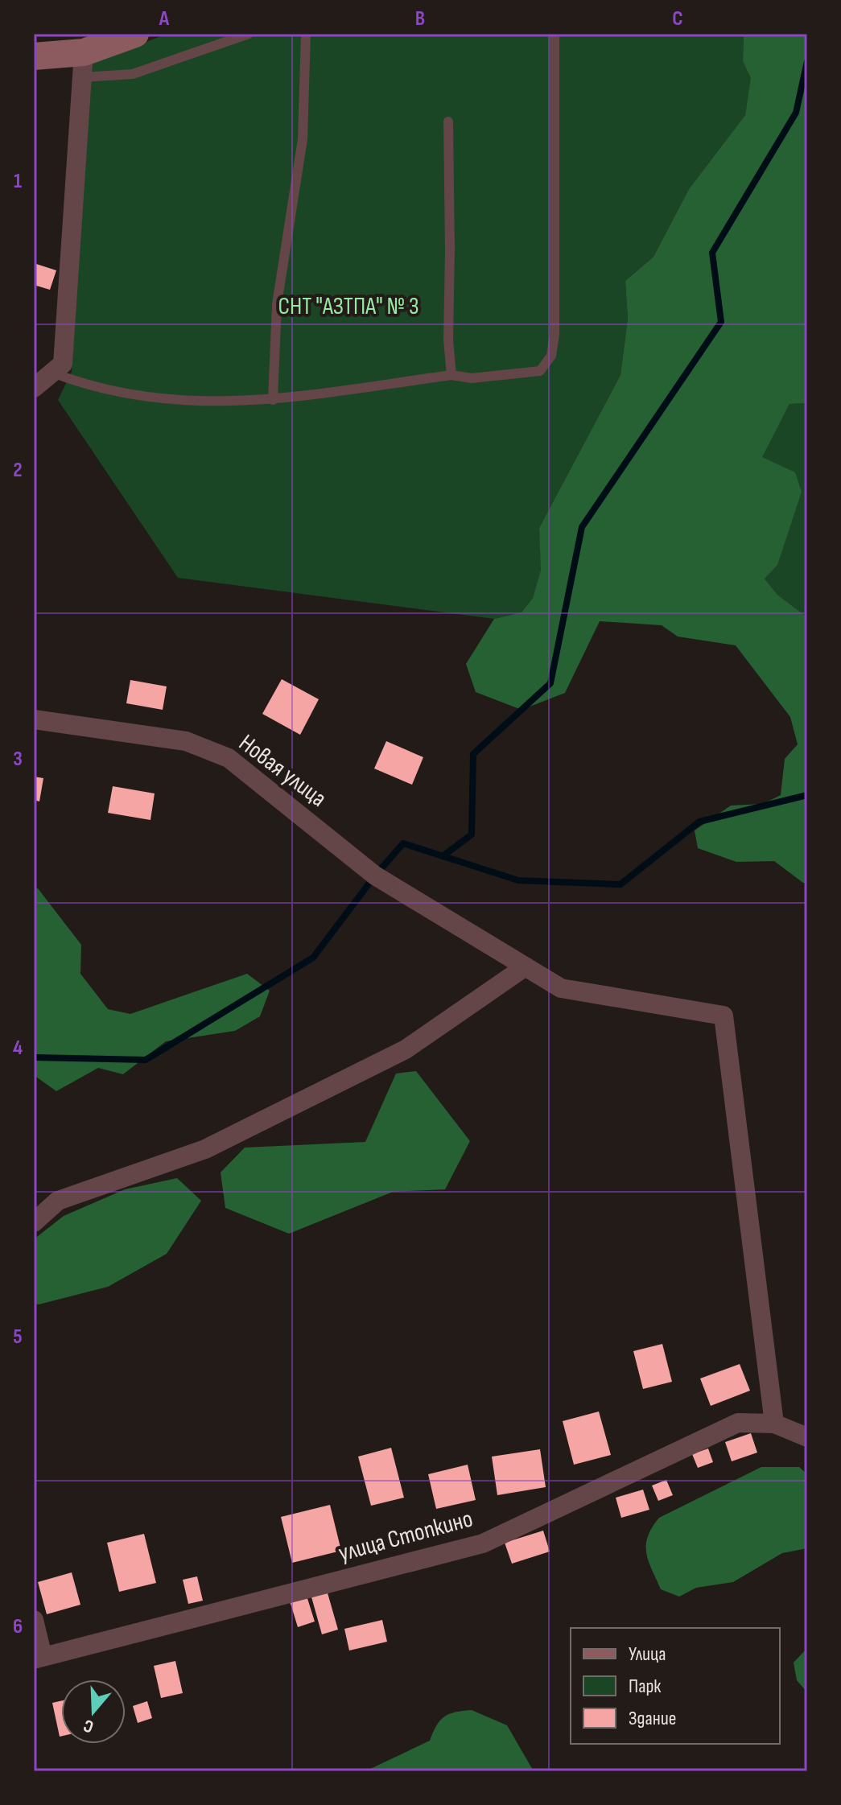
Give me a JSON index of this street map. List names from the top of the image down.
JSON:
{
  "streets": {
    "street": ["Новая улица", "улица Стопкино"]
  },
  "crossings": [
    ["Новая улица", "улица Стопкино"]
  ],
  "parks": ["СНТ \"АЗТПА\" № 3"],
  "legend": ["Улица", "Парк", "Здание"],
  "north": "bottom",
  "grid": {
    "columns": ["A", "B", "C"],
    "rows": [
      "1",
      "2",
      "3",
      "4",
      "5",
      "6"
    ]
  }
}
